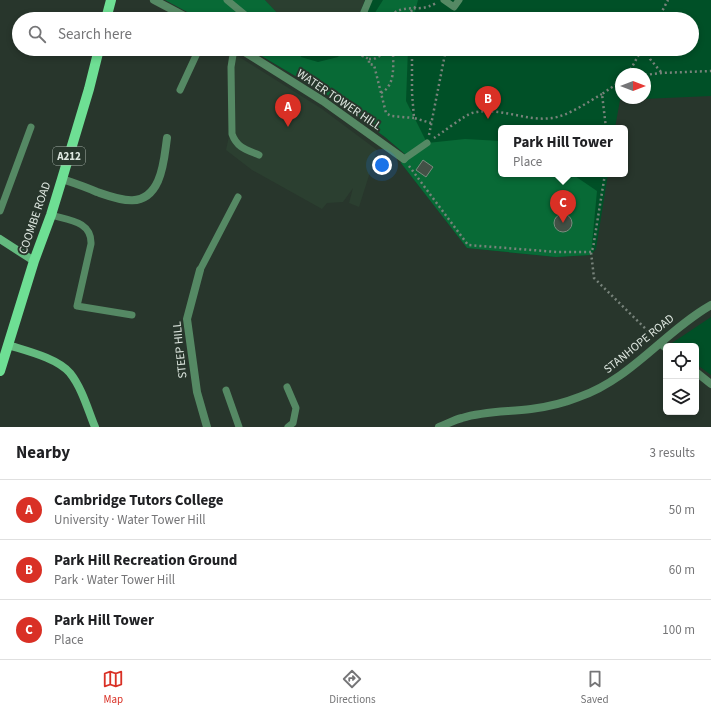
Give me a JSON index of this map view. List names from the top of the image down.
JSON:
{
  "streets": {
    "main road": ["A212", "COOMBE ROAD"],
    "street": ["WATER TOWER HILL", "STANHOPE ROAD", "STEEP HILL"]
  },
  "north": "right",
  "page": {
    "search": "Search here",
    "pins": ["B", "A", "C"],
    "popup": ["Park Hill Tower", "Place"],
    "heading": ["Nearby", "3 results"],
    "list": [
      {
        "mark": "A",
        "name": "Cambridge Tutors College",
        "note": "University · Water Tower Hill",
        "value": "50 m"
      },
      {
        "mark": "B",
        "name": "Park Hill Recreation Ground",
        "note": "Park · Water Tower Hill",
        "value": "60 m"
      },
      {
        "mark": "C",
        "name": "Park Hill Tower",
        "note": "Place",
        "value": "100 m"
      }
    ],
    "nav": ["Map", "Directions", "Saved"]
  }
}
